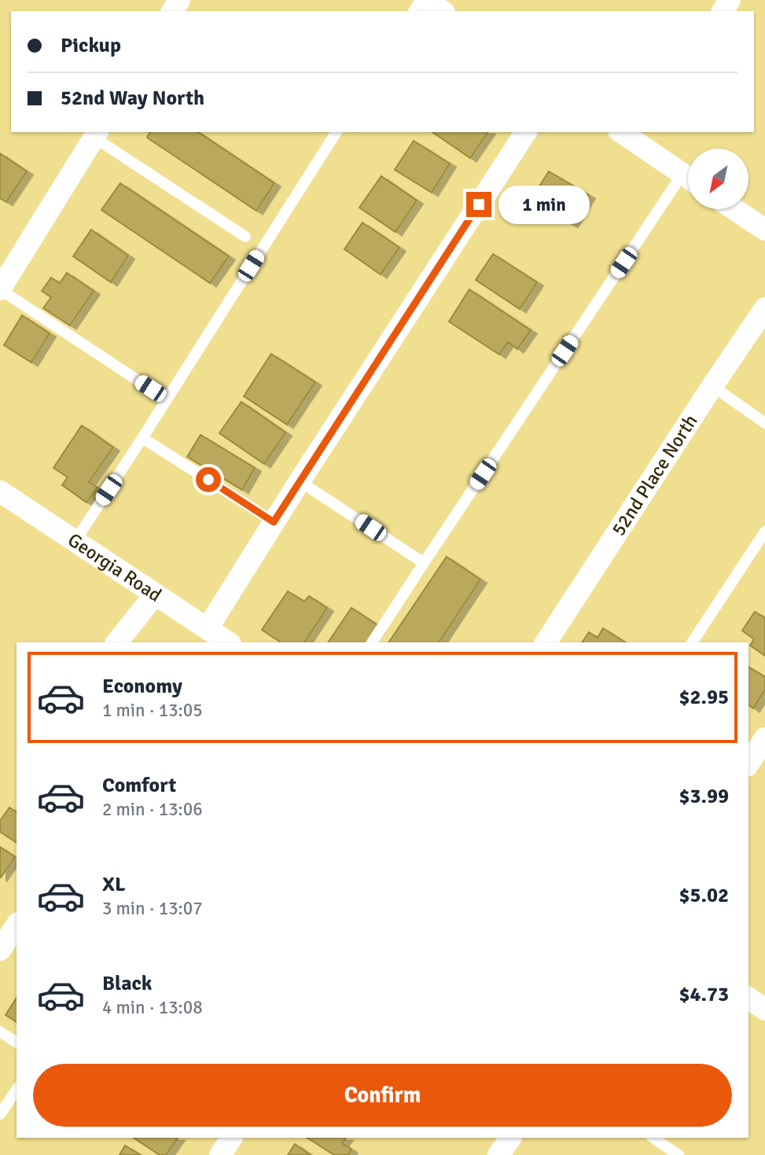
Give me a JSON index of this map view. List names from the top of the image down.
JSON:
{
  "streets": {
    "street": ["52nd Place North", "Georgia Road"]
  },
  "north": "bottom left",
  "page": {
    "banner": ["Pickup", "52nd Way North"],
    "bubble": "1 min",
    "list": [
      {
        "name": "Economy",
        "note": "1 min · 13:05",
        "value": "$2.95"
      },
      {
        "name": "Comfort",
        "note": "2 min · 13:06",
        "value": "$3.99"
      },
      {
        "name": "XL",
        "note": "3 min · 13:07",
        "value": "$5.02"
      },
      {
        "name": "Black",
        "note": "4 min · 13:08",
        "value": "$4.73"
      }
    ],
    "buttons": "Confirm"
  }
}
